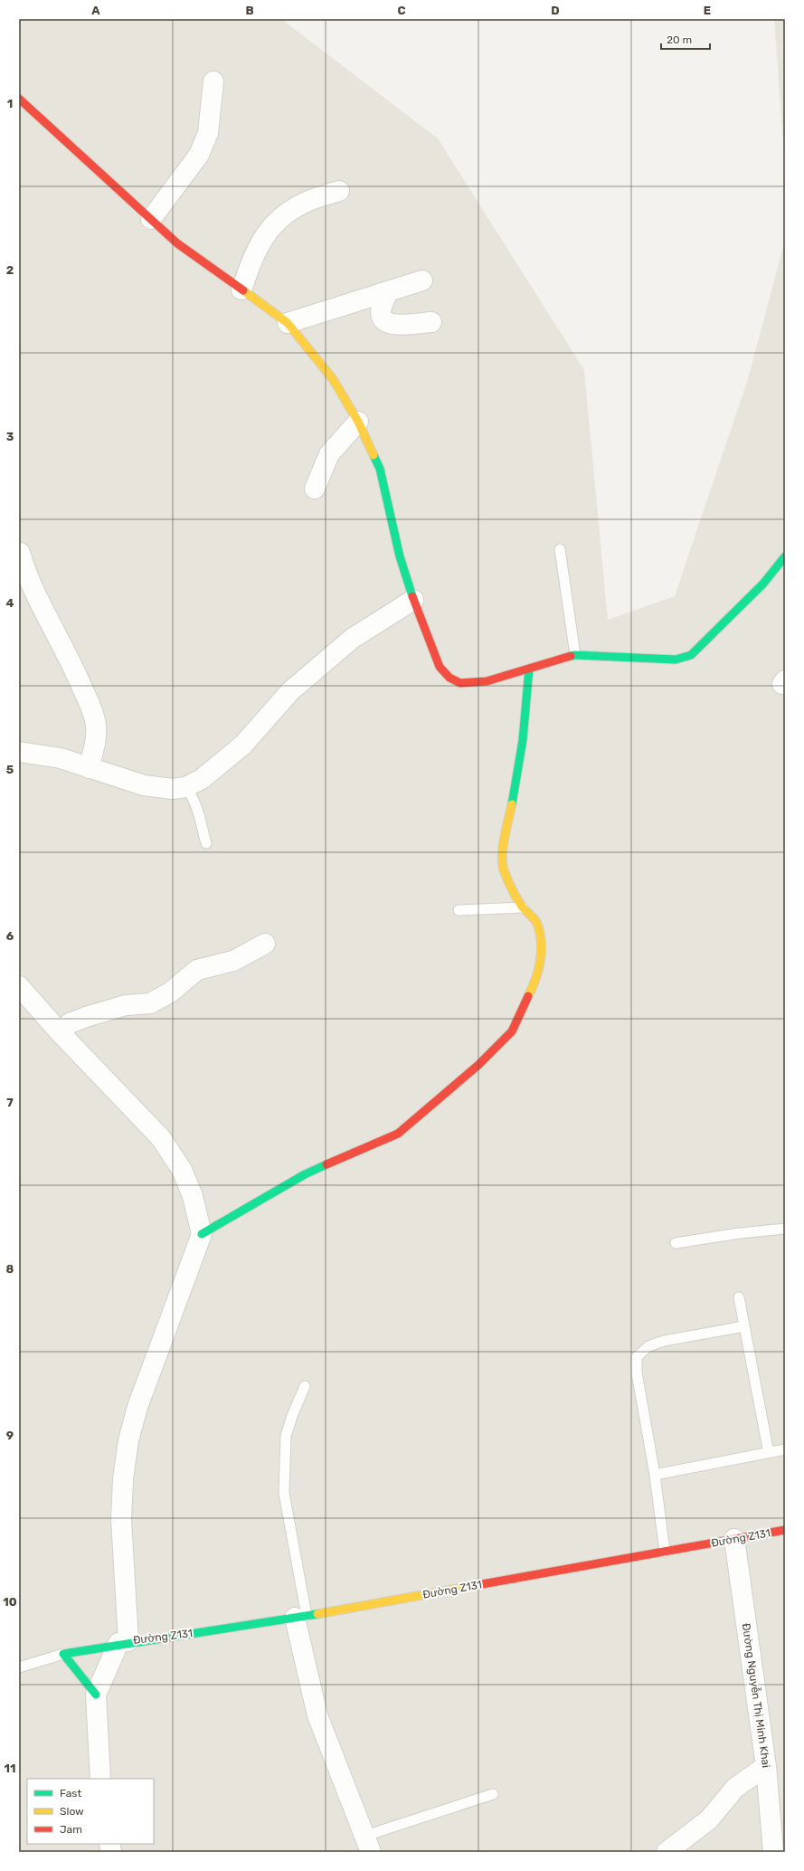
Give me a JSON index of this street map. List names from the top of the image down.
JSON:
{
  "streets": {
    "street": ["Đường Z131", "Đường Nguyễn Thị Minh Khai"]
  },
  "crossings": [
    ["Đường Z131", "Đường Nguyễn Thị Minh Khai"]
  ],
  "legend": ["Fast", "Slow", "Jam"],
  "scale_bar": "20 m",
  "grid": {
    "columns": [
      "A",
      "B",
      "C",
      "D",
      "E"
    ],
    "rows": [
      "1",
      "2",
      "3",
      "4",
      "5",
      "6",
      "7",
      "8",
      "9",
      "10",
      "11"
    ]
  }
}
